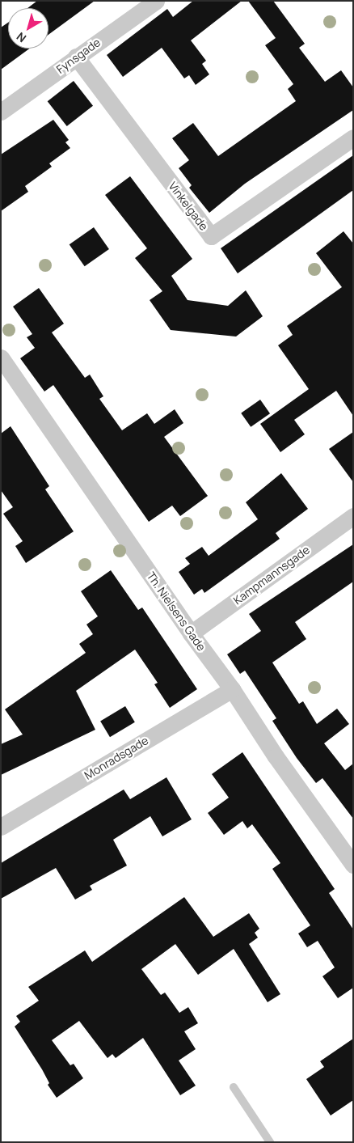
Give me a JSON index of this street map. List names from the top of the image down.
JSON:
{
  "streets": {
    "street": [
      "Fynsgade",
      "Vinkelgade",
      "Kampmannsgade",
      "Th. Nielsens Gade",
      "Monradsgade"
    ]
  },
  "crossings": [
    ["Fynsgade", "Vinkelgade"],
    ["Kampmannsgade", "Th. Nielsens Gade"],
    ["Th. Nielsens Gade", "Monradsgade"]
  ],
  "north": "bottom left"
}
